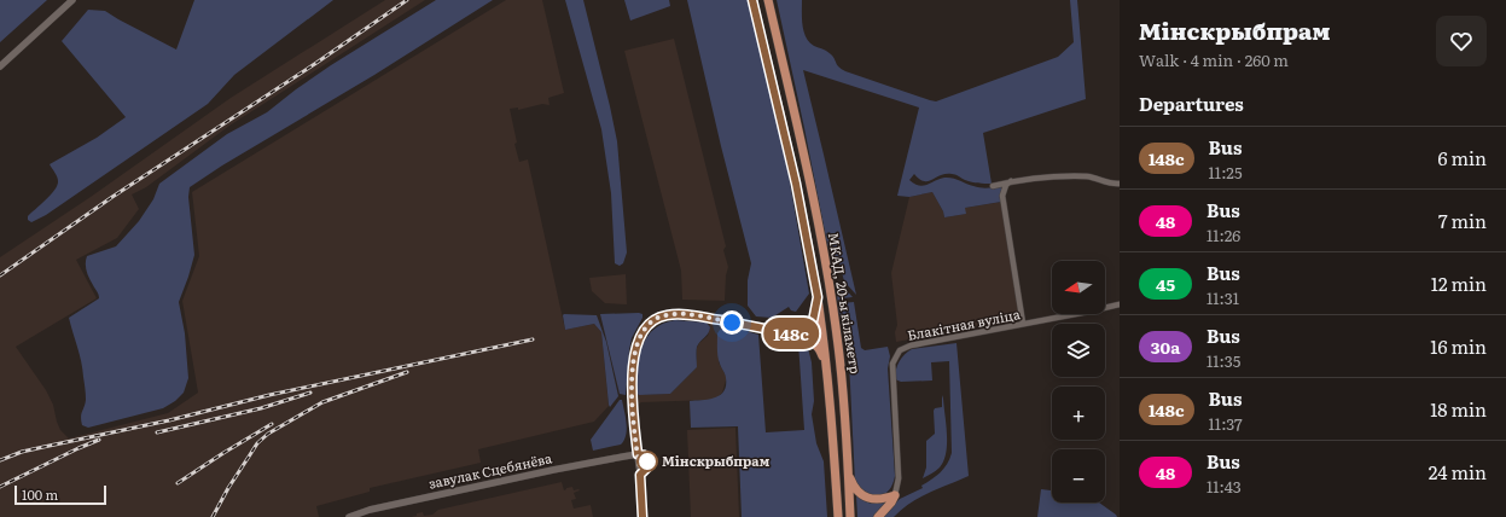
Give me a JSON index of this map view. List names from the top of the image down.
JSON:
{
  "streets": {
    "highway": ["МКАД, 20-ы кіламетр"],
    "street": ["Блакітная вуліца", "завулак Сцебянёва"]
  },
  "places": ["Мінскрыбпрам"],
  "lines": ["bus line 148с"],
  "scale_bar": "100 m",
  "north": "left",
  "page": {
    "on_map": "148с",
    "heading": [
      ["Мінскрыбпрам", "Walk · 4 min · 260 m"],
      "Departures"
    ],
    "list": [
      {
        "mark": "148с",
        "name": "Bus",
        "note": "11:25",
        "value": "6 min"
      },
      {
        "mark": "48",
        "name": "Bus",
        "note": "11:26",
        "value": "7 min"
      },
      {
        "mark": "45",
        "name": "Bus",
        "note": "11:31",
        "value": "12 min"
      },
      {
        "mark": "30а",
        "name": "Bus",
        "note": "11:35",
        "value": "16 min"
      },
      {
        "mark": "148с",
        "name": "Bus",
        "note": "11:37",
        "value": "18 min"
      },
      {
        "mark": "48",
        "name": "Bus",
        "note": "11:43",
        "value": "24 min"
      }
    ],
    "map_buttons": ["+", "−"],
    "scale": "100 m"
  }
}
